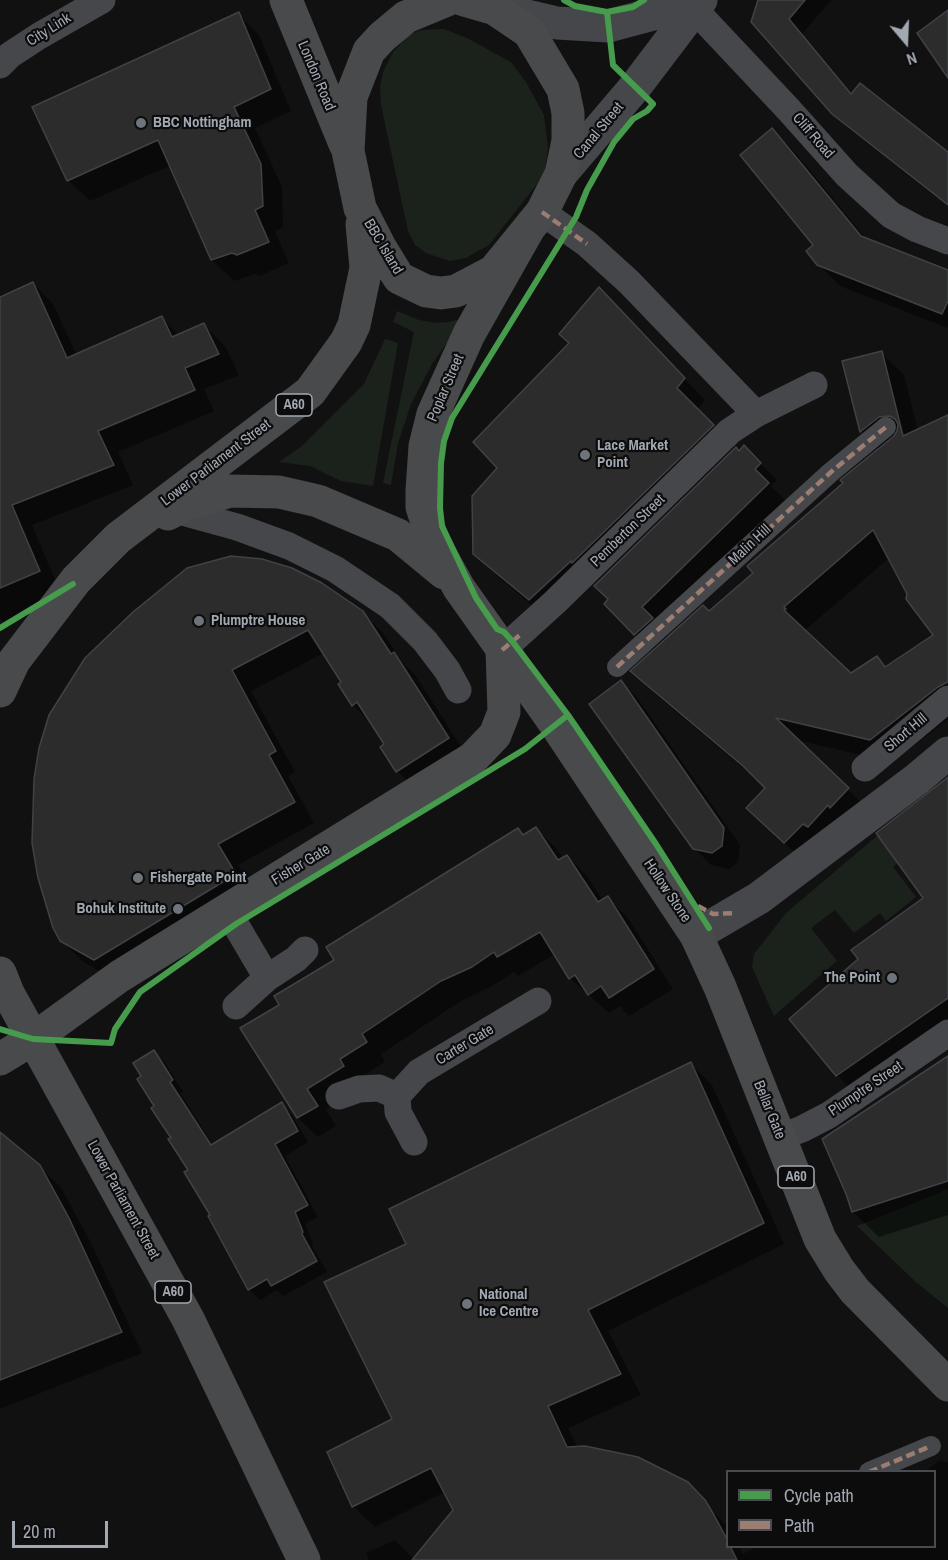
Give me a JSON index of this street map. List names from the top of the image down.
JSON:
{
  "streets": {
    "main road": [
      "London Road",
      "BBC Island",
      "Poplar Street",
      "A60",
      "Lower Parliament Street",
      "Fisher Gate",
      "Hollow Stone",
      "Bellar Gate"
    ],
    "street": [
      "City Link",
      "Canal Street",
      "Cliff Road",
      "Pemberton Street",
      "Malin Hill",
      "Short Hill",
      "Carter Gate",
      "Plumptre Street"
    ]
  },
  "crossings": [
    ["London Road", "BBC Island"],
    ["Canal Street", "Cliff Road"],
    ["Canal Street", "BBC Island"],
    ["BBC Island", "Poplar Street"],
    ["BBC Island", "Lower Parliament Street"],
    ["Poplar Street", "Pemberton Street"],
    ["Poplar Street", "Fisher Gate"],
    ["Poplar Street", "Hollow Stone"],
    ["Lower Parliament Street", "Fisher Gate"],
    ["Pemberton Street", "Fisher Gate"],
    ["Pemberton Street", "Hollow Stone"],
    ["Fisher Gate", "Hollow Stone"],
    ["Hollow Stone", "Bellar Gate"],
    ["Plumptre Street", "Bellar Gate"]
  ],
  "places": [
    "BBC Nottingham",
    "Lace Market Point",
    "Plumptre House",
    "Fishergate Point",
    "Bohuk Institute",
    "The Point",
    "National Ice Centre"
  ],
  "legend": ["Cycle path", "Path"],
  "scale_bar": "20 m",
  "north": "bottom"
}
